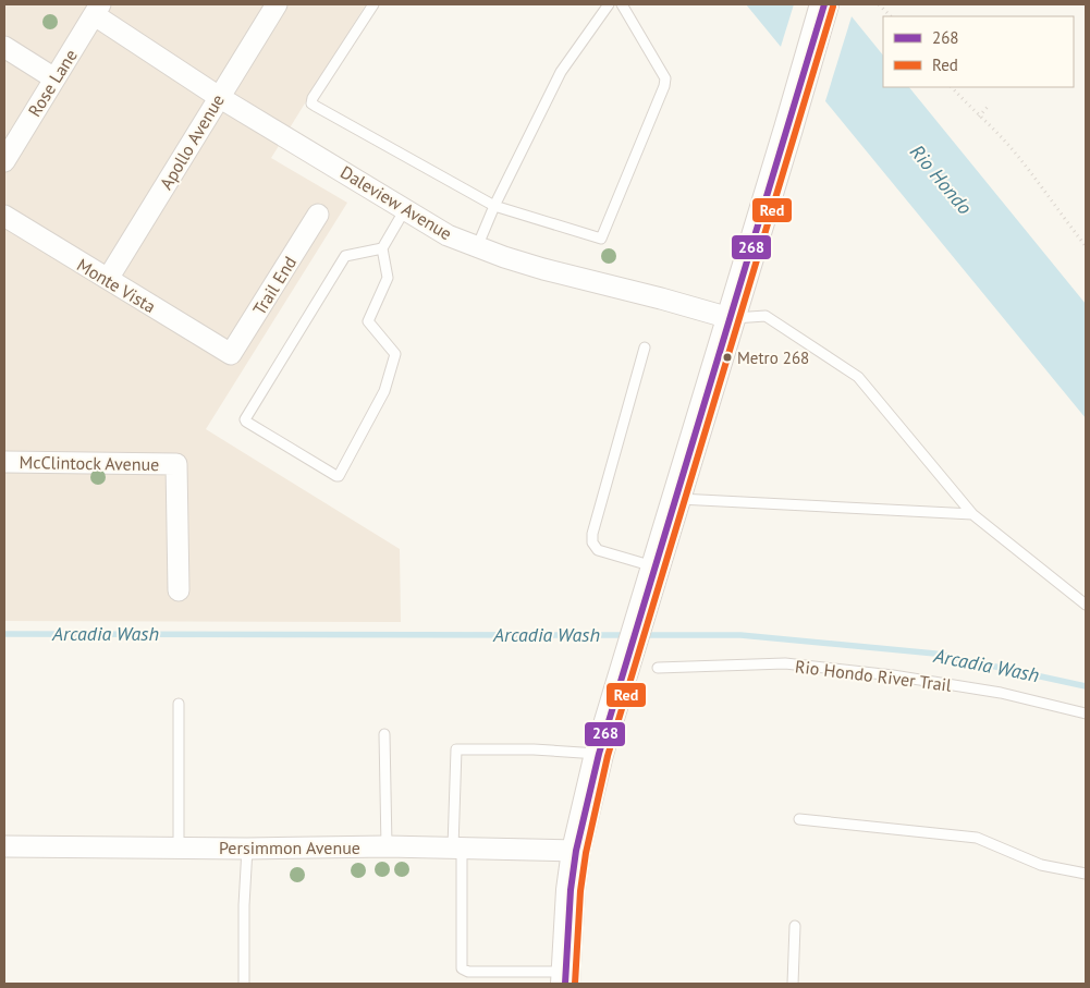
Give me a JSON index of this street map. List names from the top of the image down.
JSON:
{
  "streets": {
    "street": [
      "Rose Lane",
      "Apollo Avenue",
      "Daleview Avenue",
      "Monte Vista",
      "Trail End",
      "McClintock Avenue",
      "Persimmon Avenue"
    ],
    "lane": ["Rio Hondo River Trail"]
  },
  "crossings": [
    ["Rose Lane", "Daleview Avenue"],
    ["Apollo Avenue", "Daleview Avenue"],
    ["Apollo Avenue", "Monte Vista"],
    ["Monte Vista", "Trail End"]
  ],
  "water": ["Rio Hondo", "Arcadia Wash"],
  "places": ["Metro 268"],
  "lines": ["transit line 268", "transit line Red"],
  "legend": ["268", "Red"]
}
